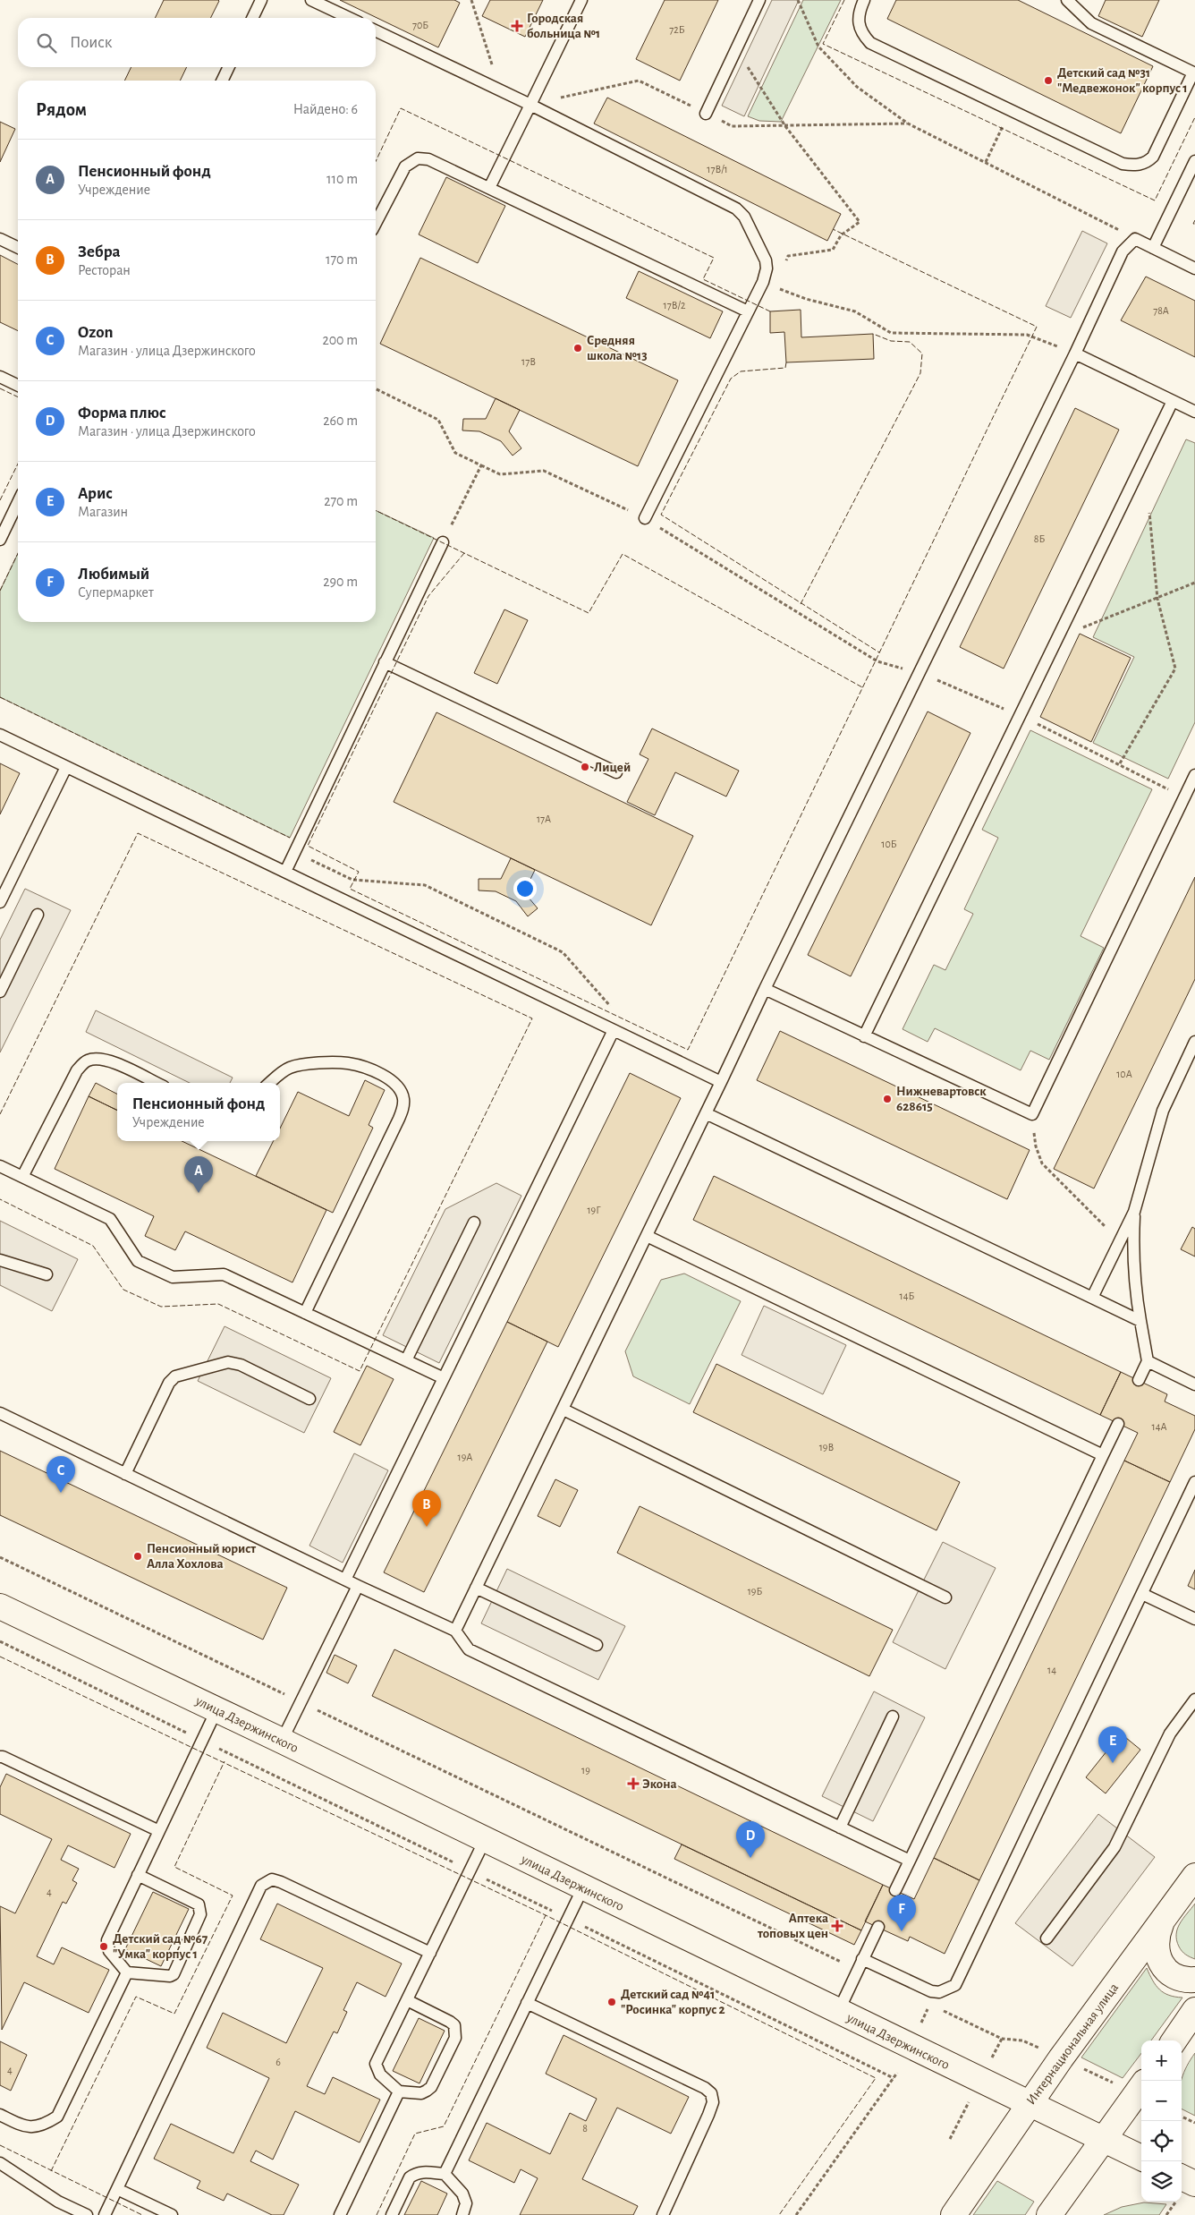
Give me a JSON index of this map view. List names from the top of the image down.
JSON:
{
  "streets": {
    "street": ["улица Дзержинского", "Интернациональная улица"]
  },
  "crossings": [
    ["улица Дзержинского", "Интернациональная улица"]
  ],
  "places": {
    "health": ["Городская больница №1", "Экона", "Аптека топовых цен"],
    "other": [
      "Детский сад №31 \"Медвежонок\" корпус 1",
      "Средняя школа №13",
      "Лицей",
      "Нижневартовск 628615",
      "Пенсионный юрист Алла Хохлова",
      "Детский сад №67 \"Умка\" корпус 1",
      "Детский сад №41 \"Росинка\" корпус 2"
    ]
  },
  "house_numbers": [
    "70Б",
    "72Б",
    "17В/1",
    "17В/2",
    "78А",
    "17В",
    "8Б",
    "17А",
    "10Б",
    "10А",
    "19Г",
    "14Б",
    "14А",
    "19В",
    "19А",
    "19Б",
    "14",
    "19",
    "4",
    "6",
    "4",
    "8"
  ],
  "page": {
    "search": "Поиск",
    "heading": ["Рядом", "Найдено: 6"],
    "list": [
      {
        "mark": "A",
        "name": "Пенсионный фонд",
        "note": "Учреждение",
        "value": "110 m"
      },
      {
        "mark": "B",
        "name": "Зебра",
        "note": "Ресторан",
        "value": "170 m"
      },
      {
        "mark": "C",
        "name": "Ozon",
        "note": "Магазин · улица Дзержинского",
        "value": "200 m"
      },
      {
        "mark": "D",
        "name": "Форма плюс",
        "note": "Магазин · улица Дзержинского",
        "value": "260 m"
      },
      {
        "mark": "E",
        "name": "Арис",
        "note": "Магазин",
        "value": "270 m"
      },
      {
        "mark": "F",
        "name": "Любимый",
        "note": "Супермаркет",
        "value": "290 m"
      }
    ],
    "popup": ["Пенсионный фонд", "Учреждение"],
    "pins": [
      "A",
      "C",
      "B",
      "E",
      "D",
      "F"
    ],
    "map_buttons": ["+", "−"]
  }
}
